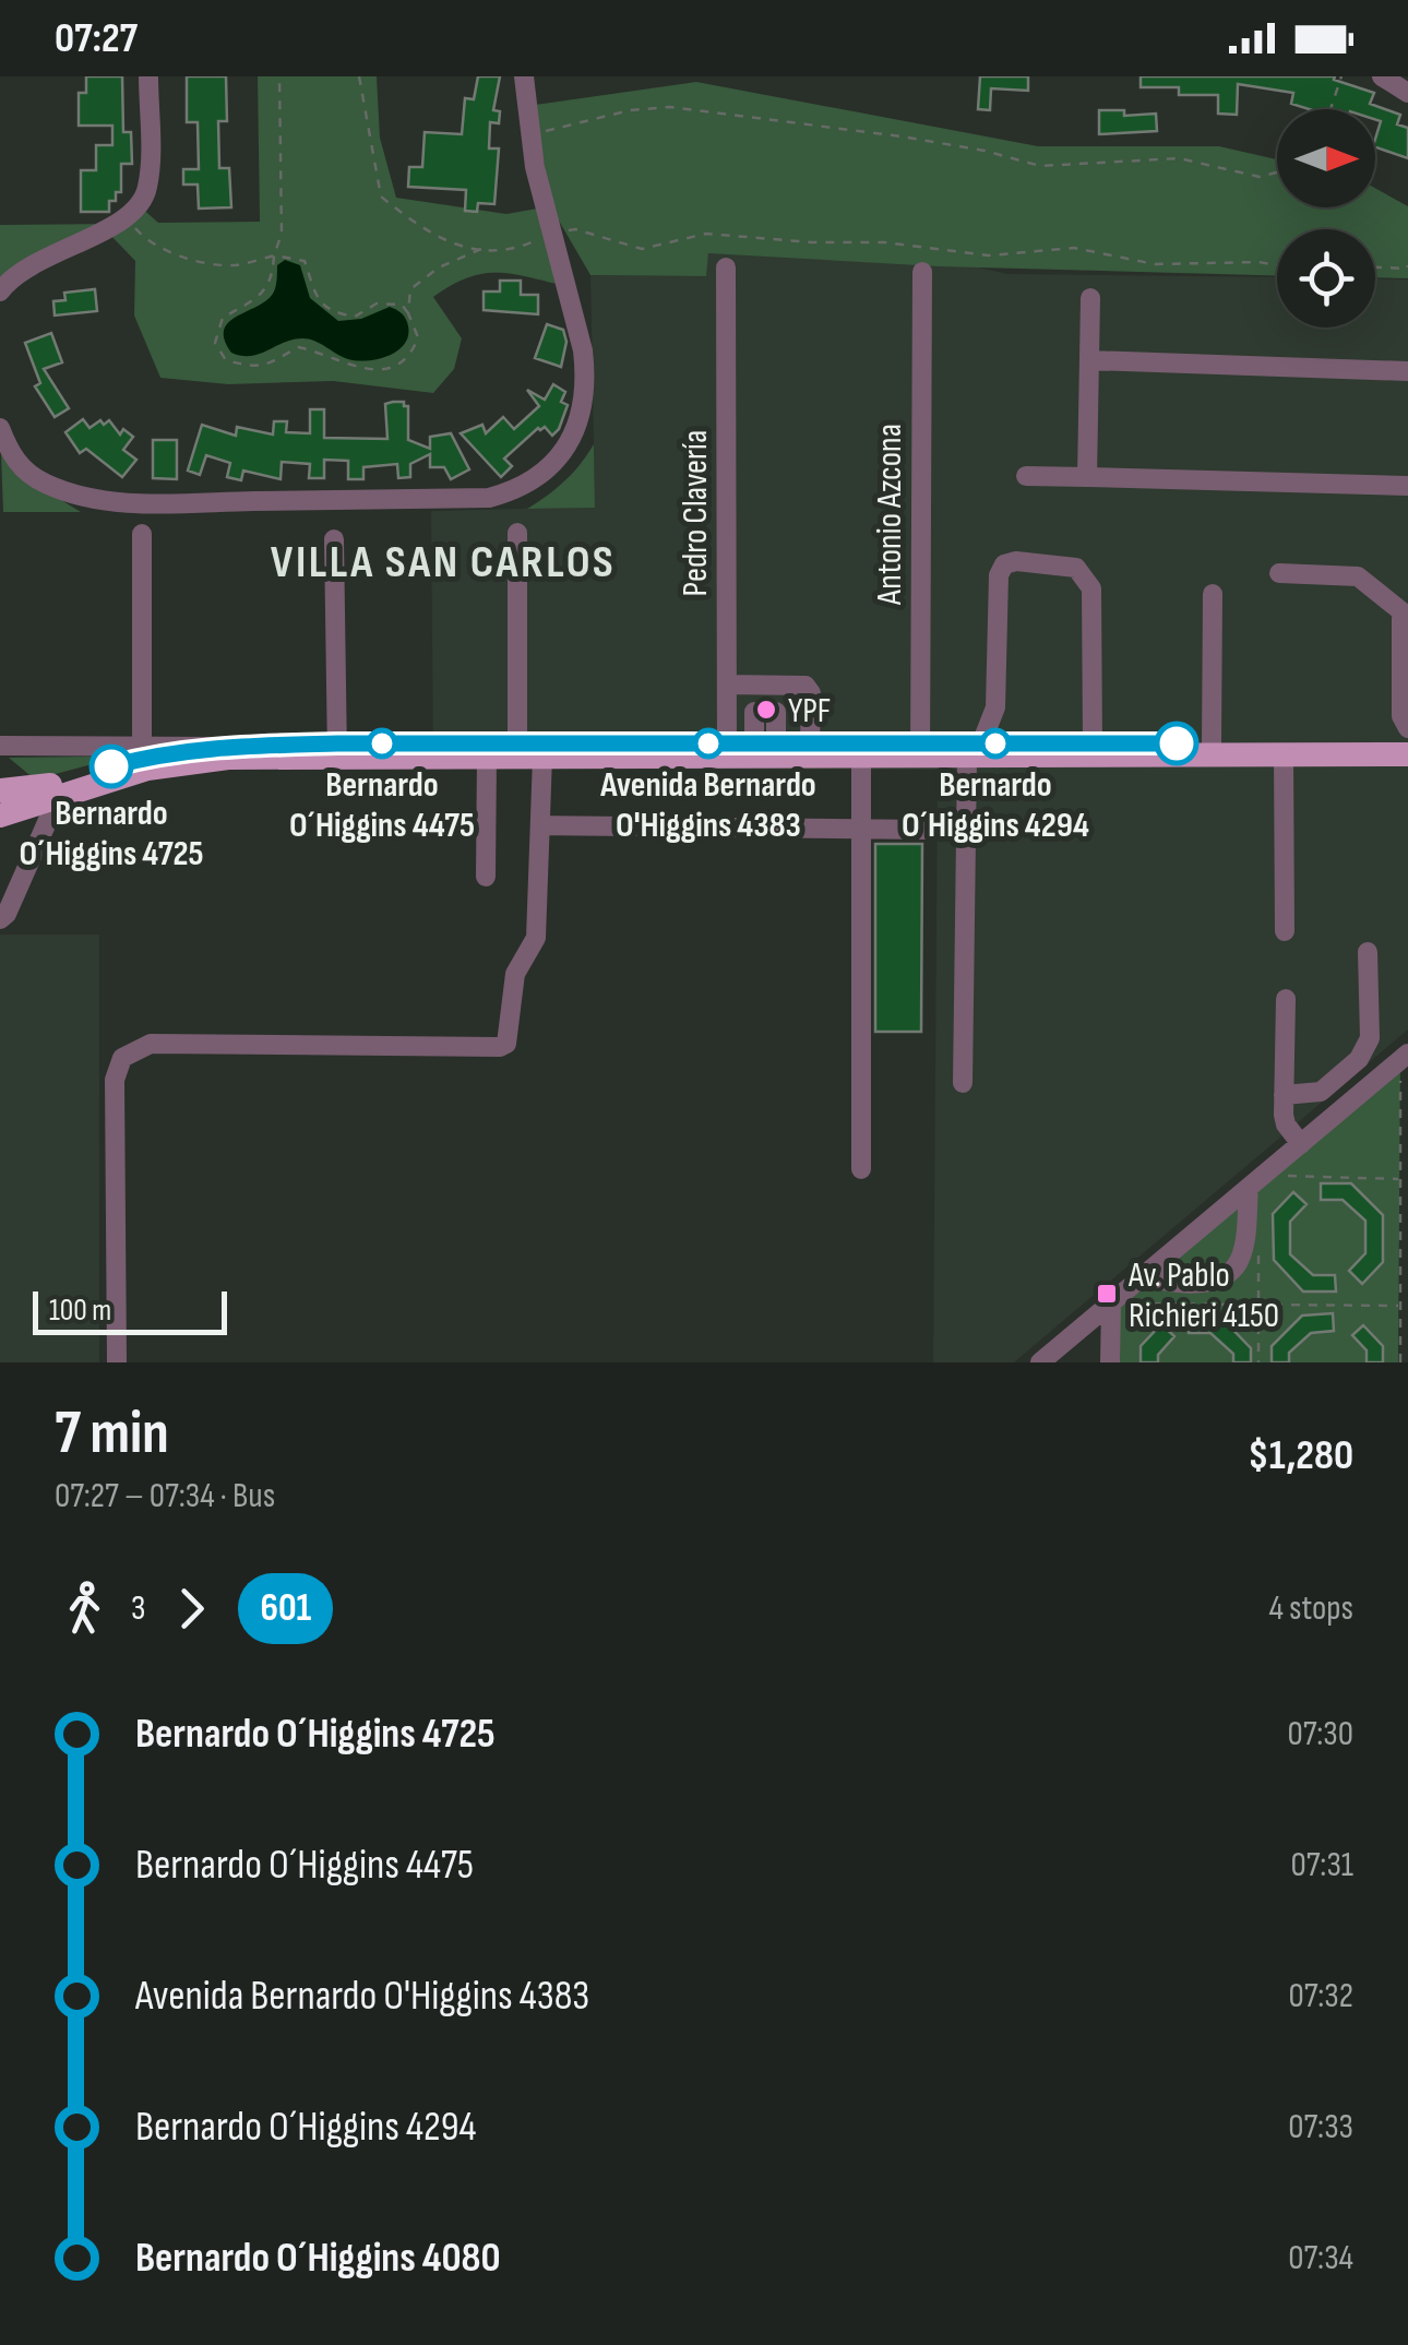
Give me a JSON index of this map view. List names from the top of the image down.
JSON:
{
  "streets": {
    "street": ["Pedro Clavería", "Antonio Azcona"]
  },
  "districts": ["VILLA SAN CARLOS"],
  "places": {
    "other": [
      "YPF",
      "Bernardo O´Higgins 4475",
      "Avenida Bernardo O'Higgins 4383",
      "Bernardo O´Higgins 4294",
      "Bernardo O´Higgins 4725"
    ],
    "transit": ["Av. Pablo Richieri 4150"]
  },
  "lines": ["bus line 601"],
  "scale_bar": "100 m",
  "north": "right",
  "page": {
    "status": "07:27",
    "scale": "100 m",
    "heading": ["7 min", "07:27 – 07:34 · Bus", "$1,280"],
    "legs": ["3", "601", "4 stops"],
    "list": [
      {
        "name": "Bernardo O´Higgins 4725",
        "value": "07:30"
      },
      {
        "name": "Bernardo O´Higgins 4475",
        "value": "07:31"
      },
      {
        "name": "Avenida Bernardo O'Higgins 4383",
        "value": "07:32"
      },
      {
        "name": "Bernardo O´Higgins 4294",
        "value": "07:33"
      },
      {
        "name": "Bernardo O´Higgins 4080",
        "value": "07:34"
      }
    ]
  }
}
